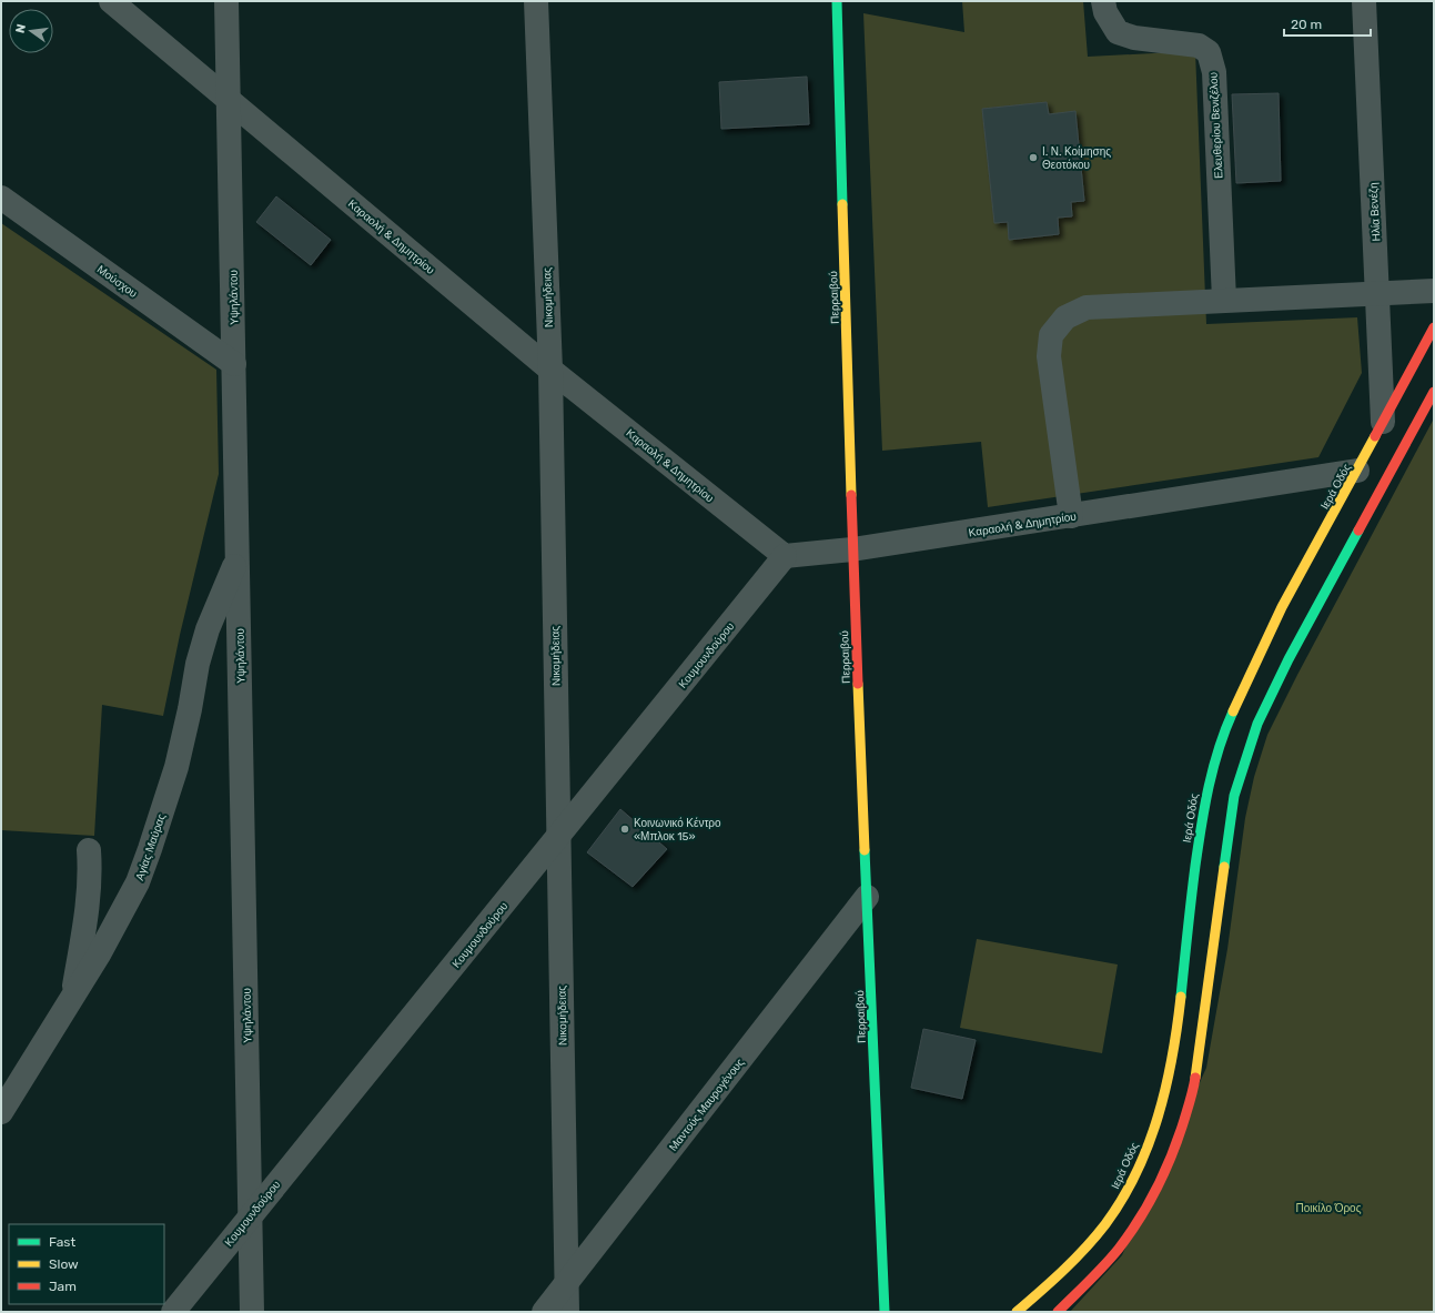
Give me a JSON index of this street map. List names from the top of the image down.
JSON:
{
  "streets": {
    "main road": ["Περραιβού", "Ιερά Οδός"],
    "street": [
      "Ελευθερίου Βενιζέλου",
      "Ηλία Βενέζη",
      "Καραολή & Δημητρίου",
      "Μούσχου",
      "Υψηλάντου",
      "Νικομήδειας",
      "Κουμουνδούρου",
      "Αγίας Μαύρας",
      "Μαντούς Μαυρογένους"
    ]
  },
  "crossings": [
    ["Ηλία Βενέζη", "Ιερά Οδός"],
    ["Καραολή & Δημητρίου", "Υψηλάντου"],
    ["Καραολή & Δημητρίου", "Νικομήδειας"],
    ["Καραολή & Δημητρίου", "Περραιβού"],
    ["Καραολή & Δημητρίου", "Ιερά Οδός"],
    ["Καραολή & Δημητρίου", "Κουμουνδούρου"],
    ["Μούσχου", "Υψηλάντου"],
    ["Υψηλάντου", "Κουμουνδούρου"],
    ["Υψηλάντου", "Αγίας Μαύρας"],
    ["Νικομήδειας", "Κουμουνδούρου"],
    ["Νικομήδειας", "Μαντούς Μαυρογένους"],
    ["Περραιβού", "Μαντούς Μαυρογένους"]
  ],
  "parks": ["Ποικίλο Όρος"],
  "places": ["Ι. Ν. Κοίμησης Θεοτόκου", "Κοινωνικό Κέντρο «Μπλοκ 15»"],
  "legend": ["Fast", "Slow", "Jam"],
  "scale_bar": "20 m",
  "north": "left"
}
